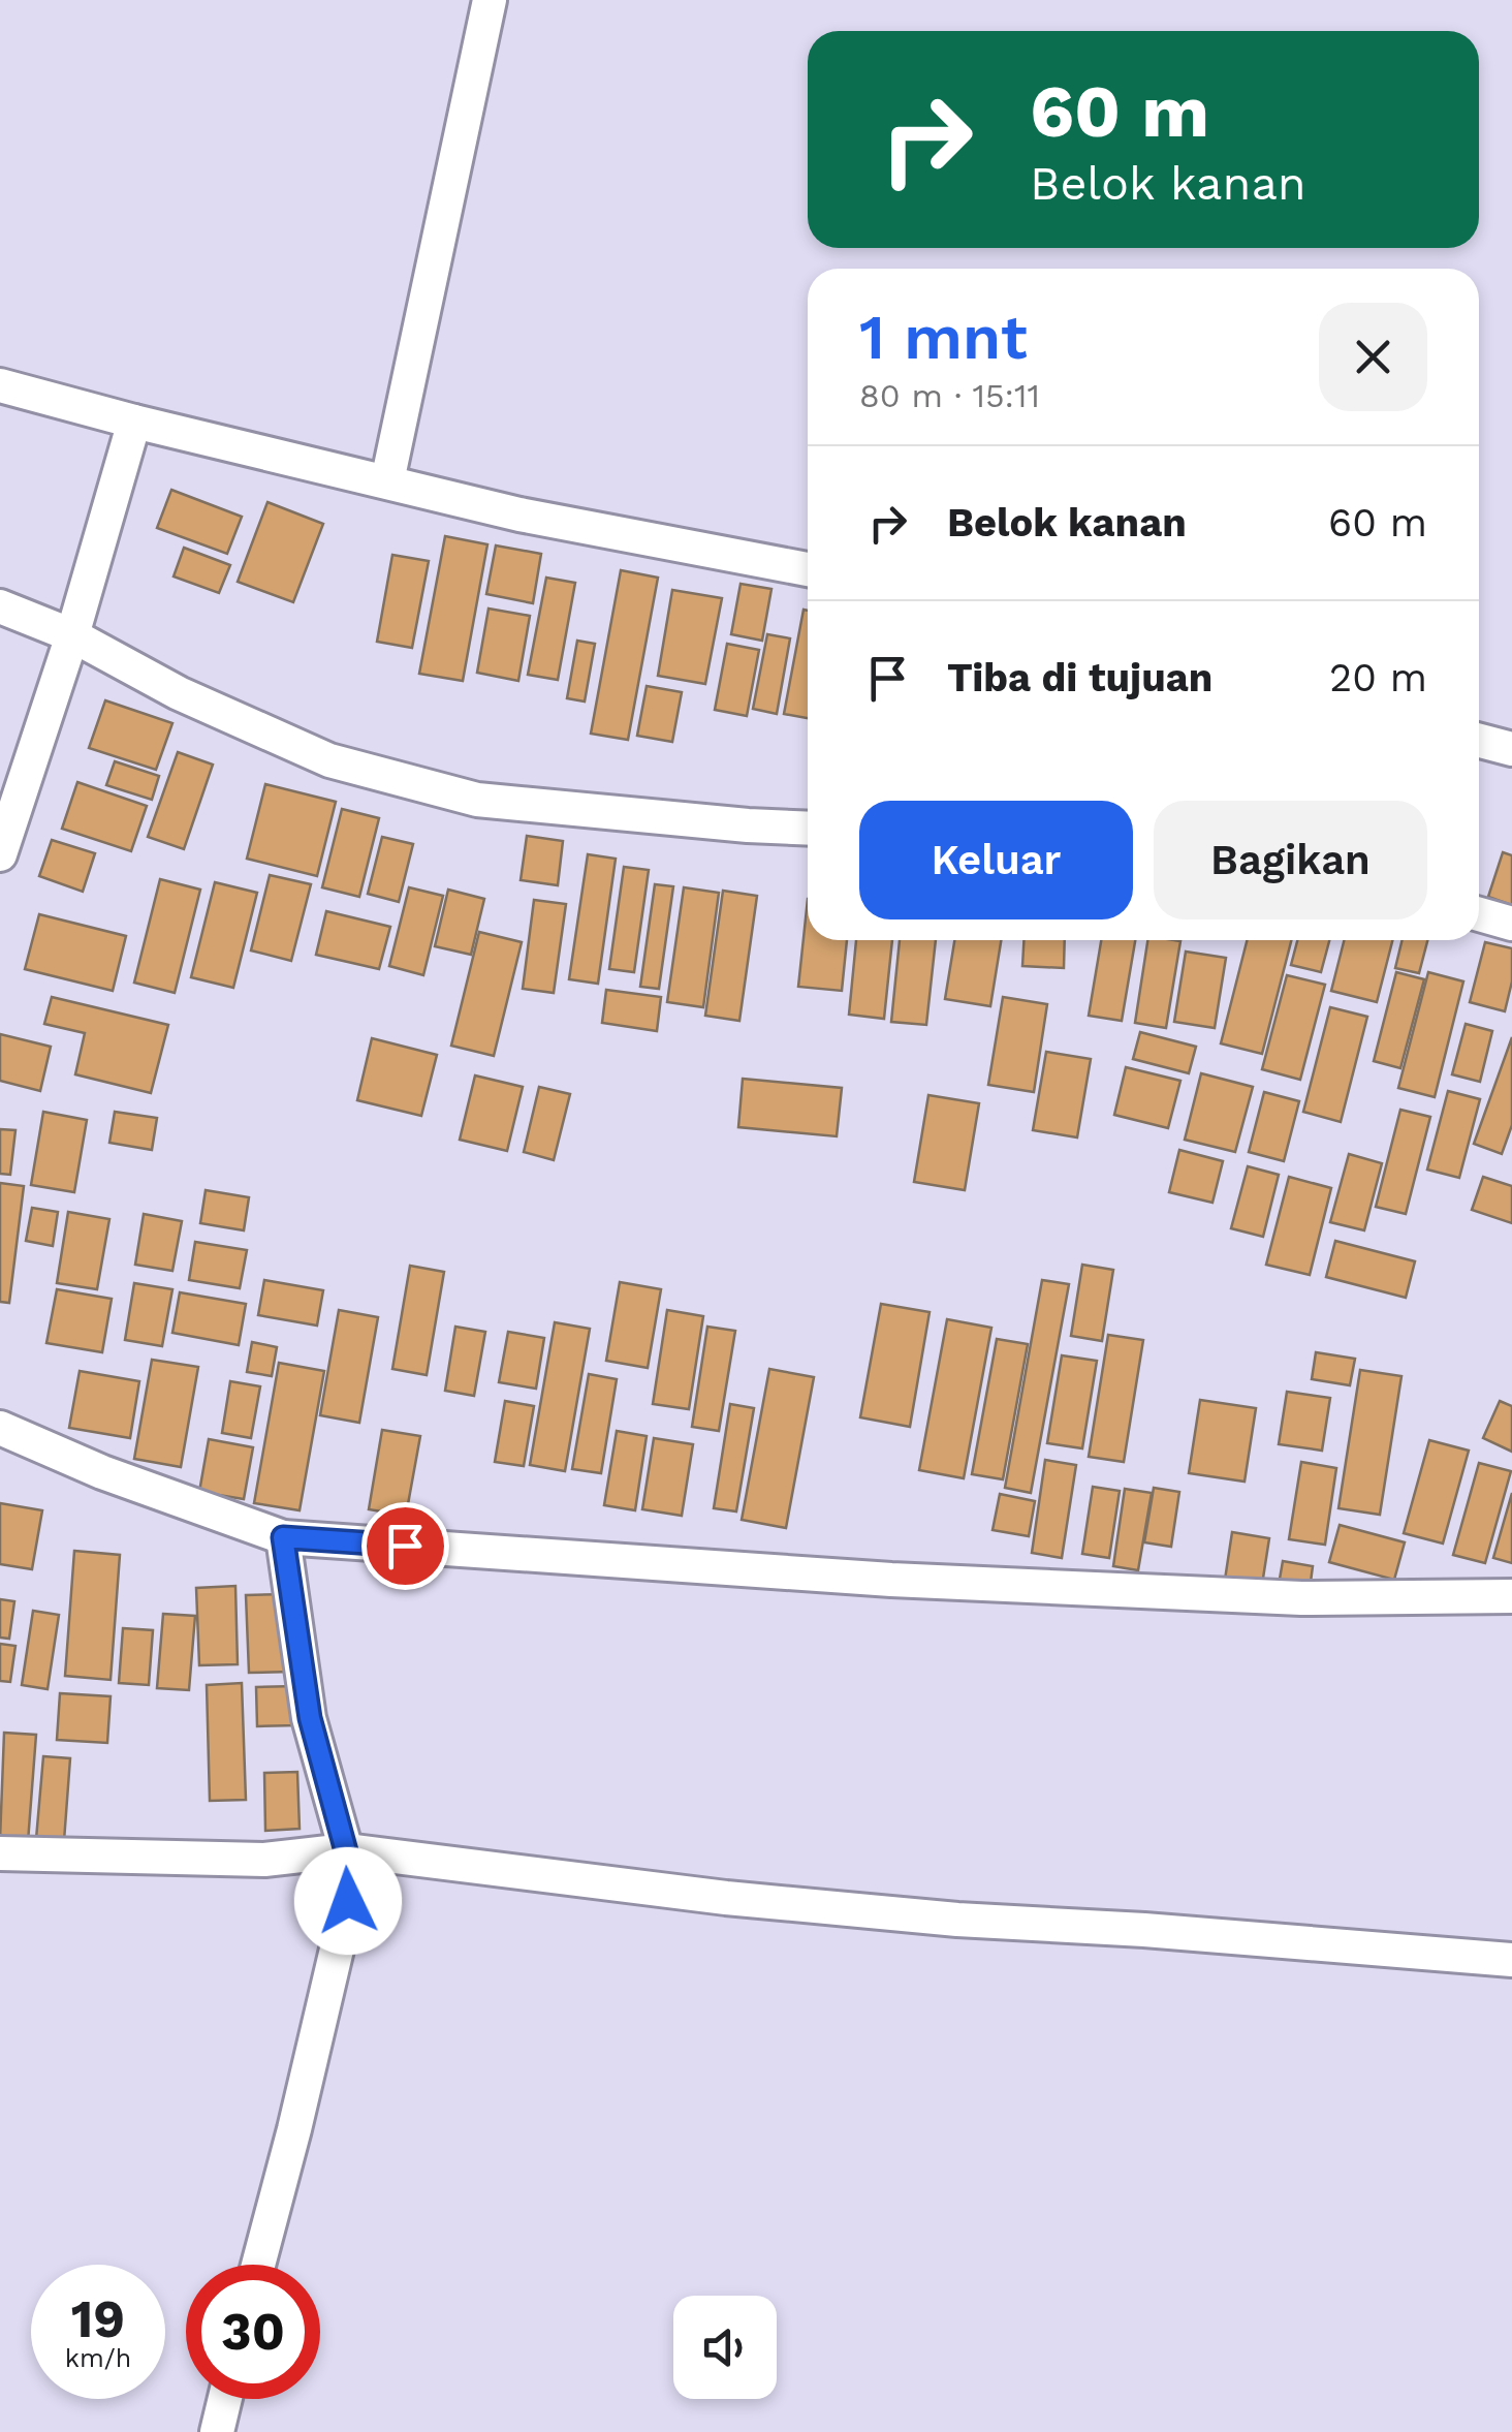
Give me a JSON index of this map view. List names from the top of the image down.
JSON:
{
  "page": {
    "turn": ["60 m", "Belok kanan"],
    "heading": ["1 mnt", "80 m · 15:11"],
    "list": [
      {
        "name": "Belok kanan",
        "value": "60 m"
      },
      {
        "name": "Tiba di tujuan",
        "value": "20 m"
      }
    ],
    "buttons": ["Keluar", "Bagikan"],
    "speed": "19 km/h",
    "limit": "30"
  }
}
